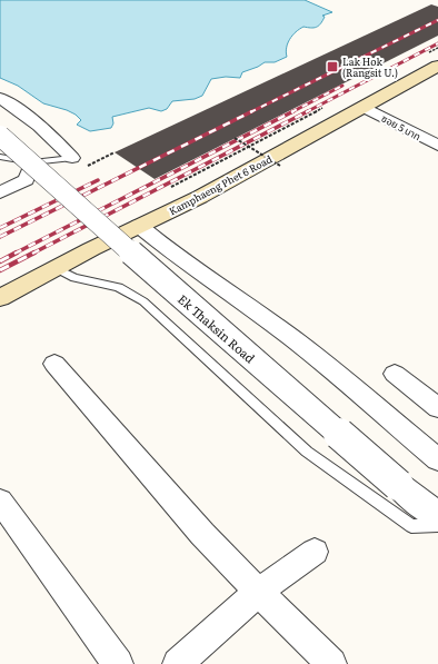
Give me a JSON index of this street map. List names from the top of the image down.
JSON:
{
  "streets": {
    "main road": ["Kamphaeng Phet 6 Road"],
    "street": ["ซอย 5 บาท", "Ek Thaksin Road"]
  },
  "crossings": [
    ["ซอย 5 บาท", "Kamphaeng Phet 6 Road"]
  ],
  "places": {
    "transit": ["Lak Hok (Rangsit U.)"]
  }
}
